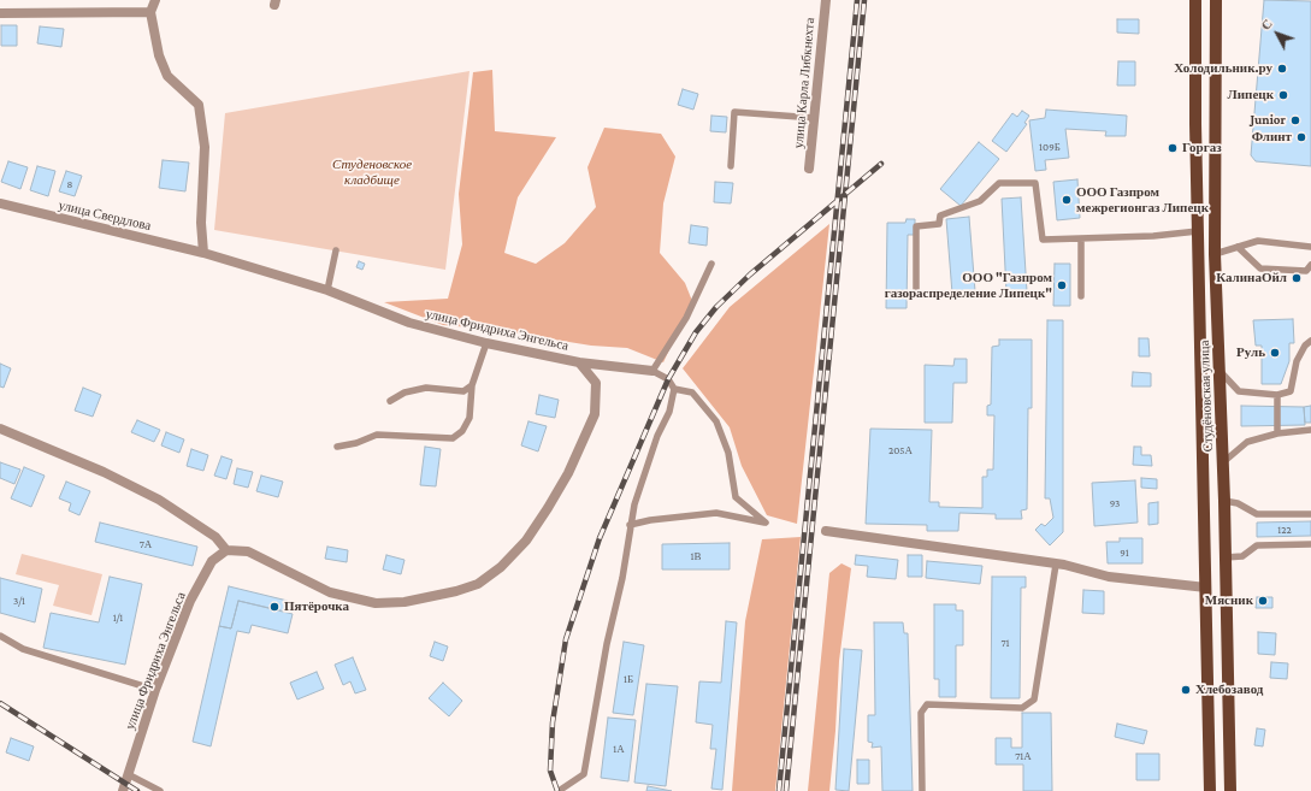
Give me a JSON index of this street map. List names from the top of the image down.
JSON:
{
  "streets": {
    "main road": ["Студёновская улица"],
    "street": ["улица Карла Либкнехта", "улица Свердлова", "улица Фридриха Энгельса"]
  },
  "crossings": [
    ["улица Свердлова", "улица Фридриха Энгельса"]
  ],
  "parks": ["Студеновское кладбище"],
  "places": [
    "Холодильник.ру",
    "Липецк",
    "Junior",
    "Флинт",
    "Горгаз",
    "ООО Газпром межрегионгаз Липецк",
    "КалинаОйл",
    "ООО \"Газпром газораспределение Липецк\"",
    "Руль",
    "Мясник",
    "Пятёрочка",
    "Хлебозавод"
  ],
  "house_numbers": [
    "109Б",
    "8",
    "205А",
    "93",
    "122",
    "7А",
    "91",
    "1В",
    "3/1",
    "1/1",
    "71",
    "1Б",
    "1А",
    "71А"
  ],
  "north": "top left"
}
